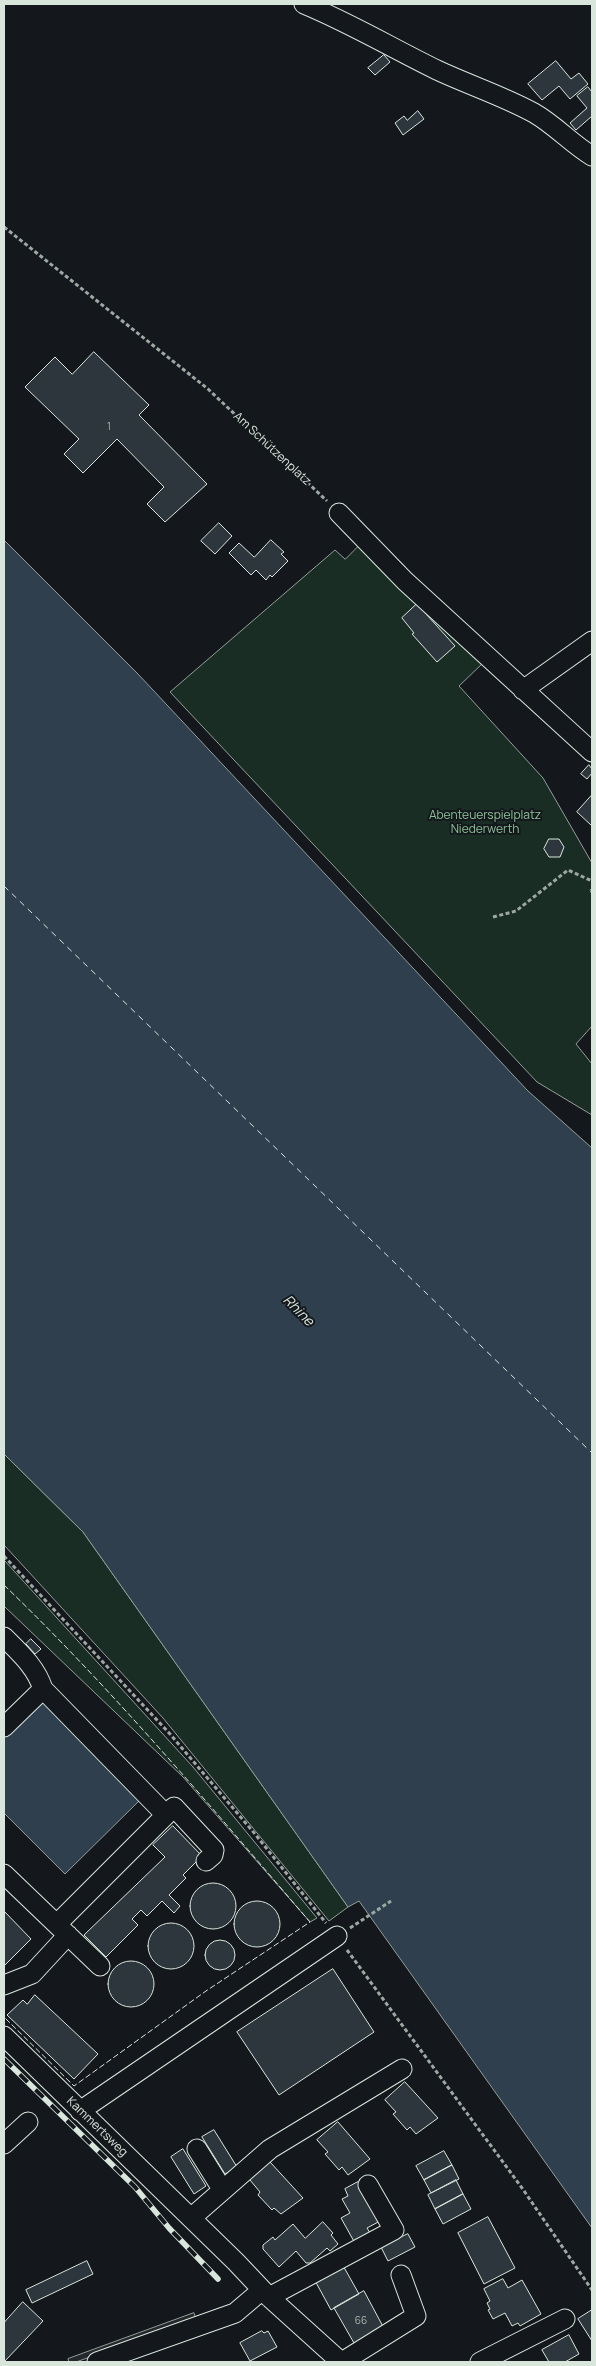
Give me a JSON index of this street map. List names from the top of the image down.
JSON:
{
  "streets": {
    "street": ["Kammertsweg"],
    "path": ["Am Schützenplatz"]
  },
  "water": ["Rhine"],
  "parks": ["Abenteuerspielplatz Niederwerth"],
  "house_numbers": ["1", "66"]
}
